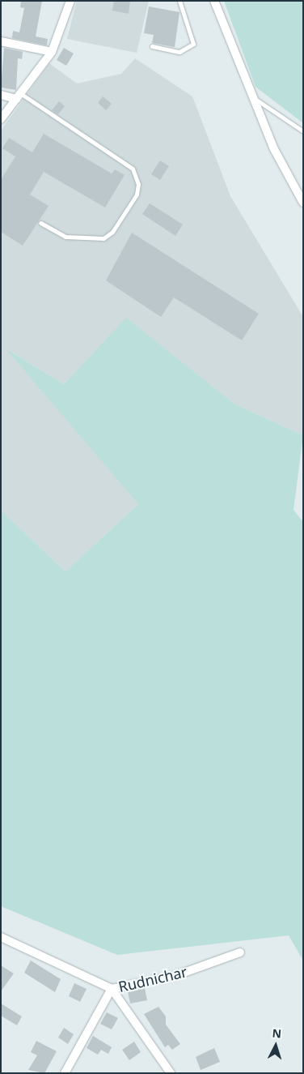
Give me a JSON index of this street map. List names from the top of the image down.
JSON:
{
  "streets": {
    "street": ["Rudnichar"]
  },
  "north": "top"
}
